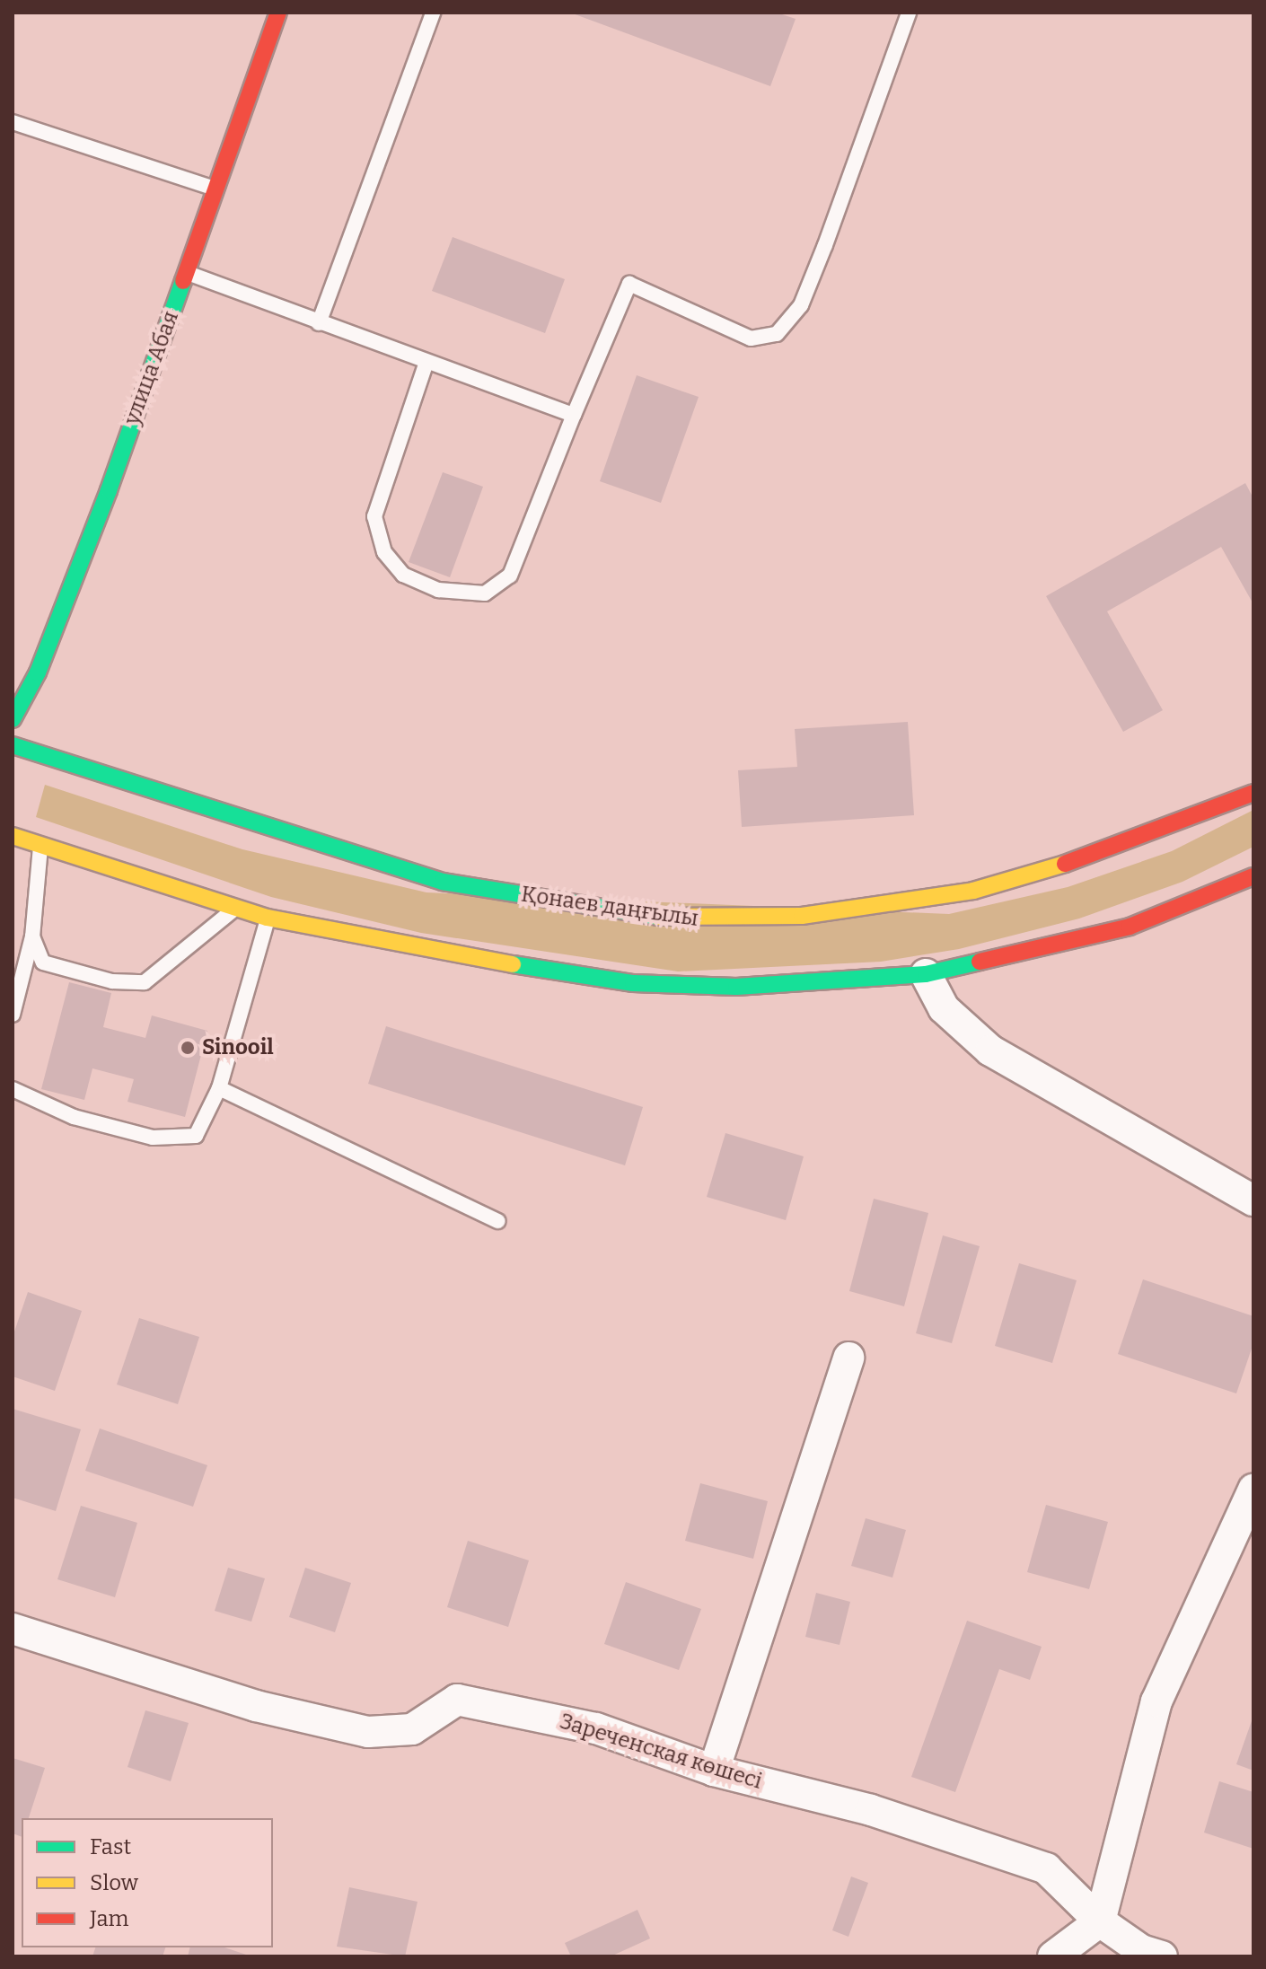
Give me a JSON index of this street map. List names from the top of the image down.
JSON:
{
  "streets": {
    "main road": ["улица Абая", "Қонаев даңғылы"],
    "street": ["Зареченская көшесі"]
  },
  "places": ["Sinooil"],
  "legend": ["Fast", "Slow", "Jam"]
}
